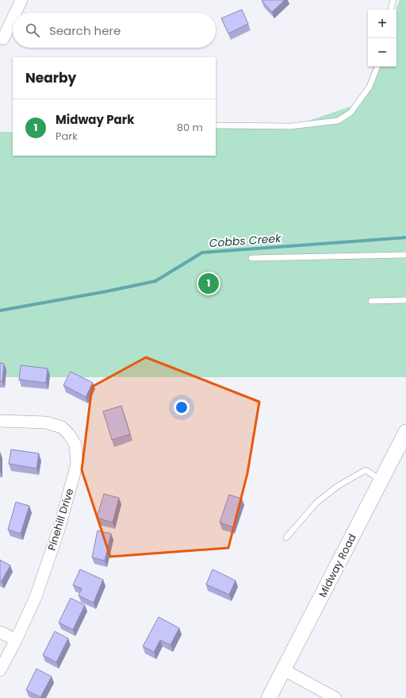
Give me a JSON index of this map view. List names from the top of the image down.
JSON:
{
  "streets": {
    "street": ["Pinehill Drive", "Midway Road"]
  },
  "water": ["Cobbs Creek"],
  "page": {
    "map_buttons": ["+", "−"],
    "search": "Search here",
    "heading": "Nearby",
    "list": [
      {
        "mark": "1",
        "name": "Midway Park",
        "note": "Park",
        "value": "80 m"
      }
    ],
    "pins": "1"
  }
}
